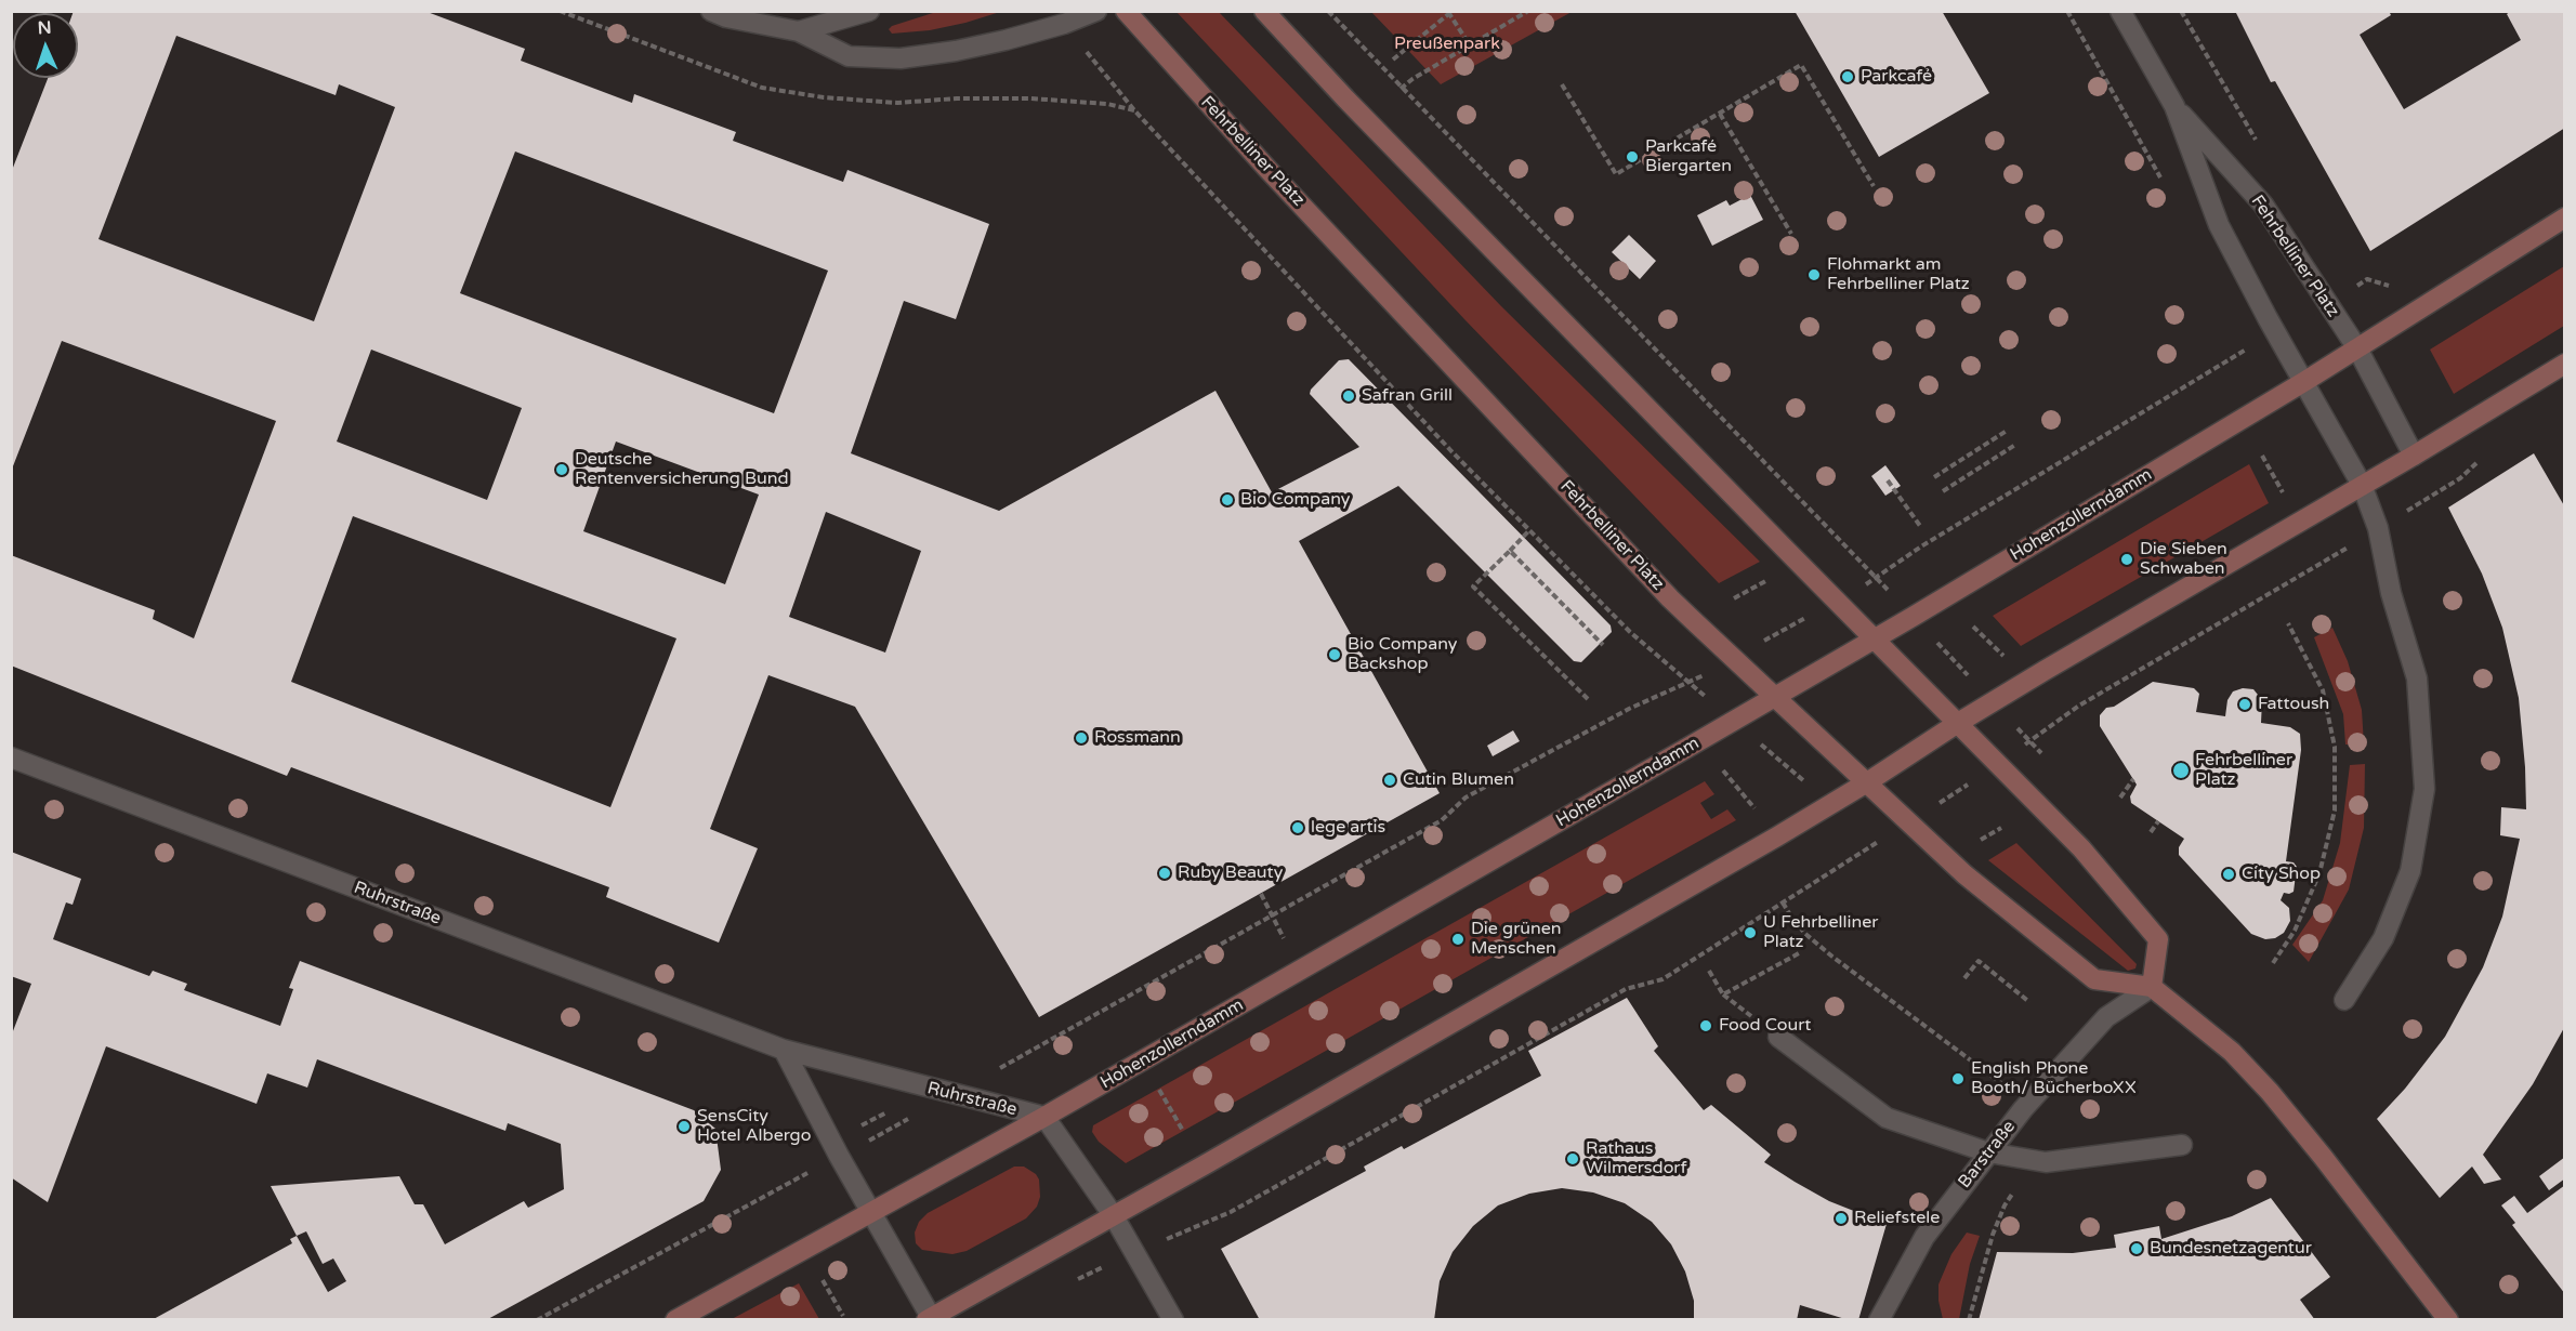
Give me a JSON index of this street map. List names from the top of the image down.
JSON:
{
  "streets": {
    "main road": ["Fehrbelliner Platz", "Hohenzollerndamm"],
    "street": ["Ruhrstraße", "Barstraße"]
  },
  "crossings": [
    ["Fehrbelliner Platz", "Hohenzollerndamm"],
    ["Fehrbelliner Platz", "Barstraße"],
    ["Hohenzollerndamm", "Ruhrstraße"]
  ],
  "parks": ["Preußenpark"],
  "places": [
    "Parkcafé",
    "Parkcafé Biergarten",
    "Flohmarkt am Fehrbelliner Platz",
    "Safran Grill",
    "Deutsche Rentenversicherung Bund",
    "Bio Company",
    "Die Sieben Schwaben",
    "Bio Company Backshop",
    "Fattoush",
    "Rossmann",
    "Fehrbelliner Platz",
    "Cutin Blumen",
    "lege artis",
    "Ruby Beauty",
    "City Shop",
    "U Fehrbelliner Platz",
    "Die grünen Menschen",
    "Food Court",
    "English Phone Booth/ BücherboXX",
    "SensCity Hotel Albergo",
    "Rathaus Wilmersdorf",
    "Reliefstele",
    "Bundesnetzagentur"
  ],
  "north": "top"
}
